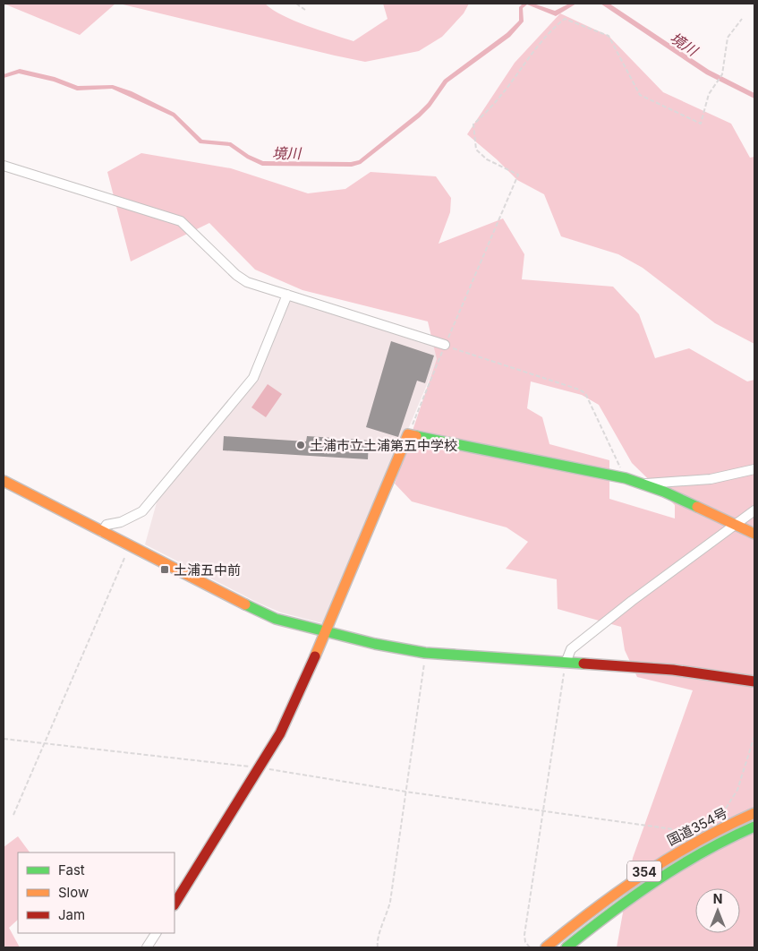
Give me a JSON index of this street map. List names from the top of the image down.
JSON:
{
  "streets": {
    "main road": ["国道354号", "354"]
  },
  "water": ["境川"],
  "places": {
    "other": ["土浦市立土浦第五中学校"],
    "transit": ["土浦五中前"]
  },
  "legend": ["Fast", "Slow", "Jam"],
  "north": "top"
}
